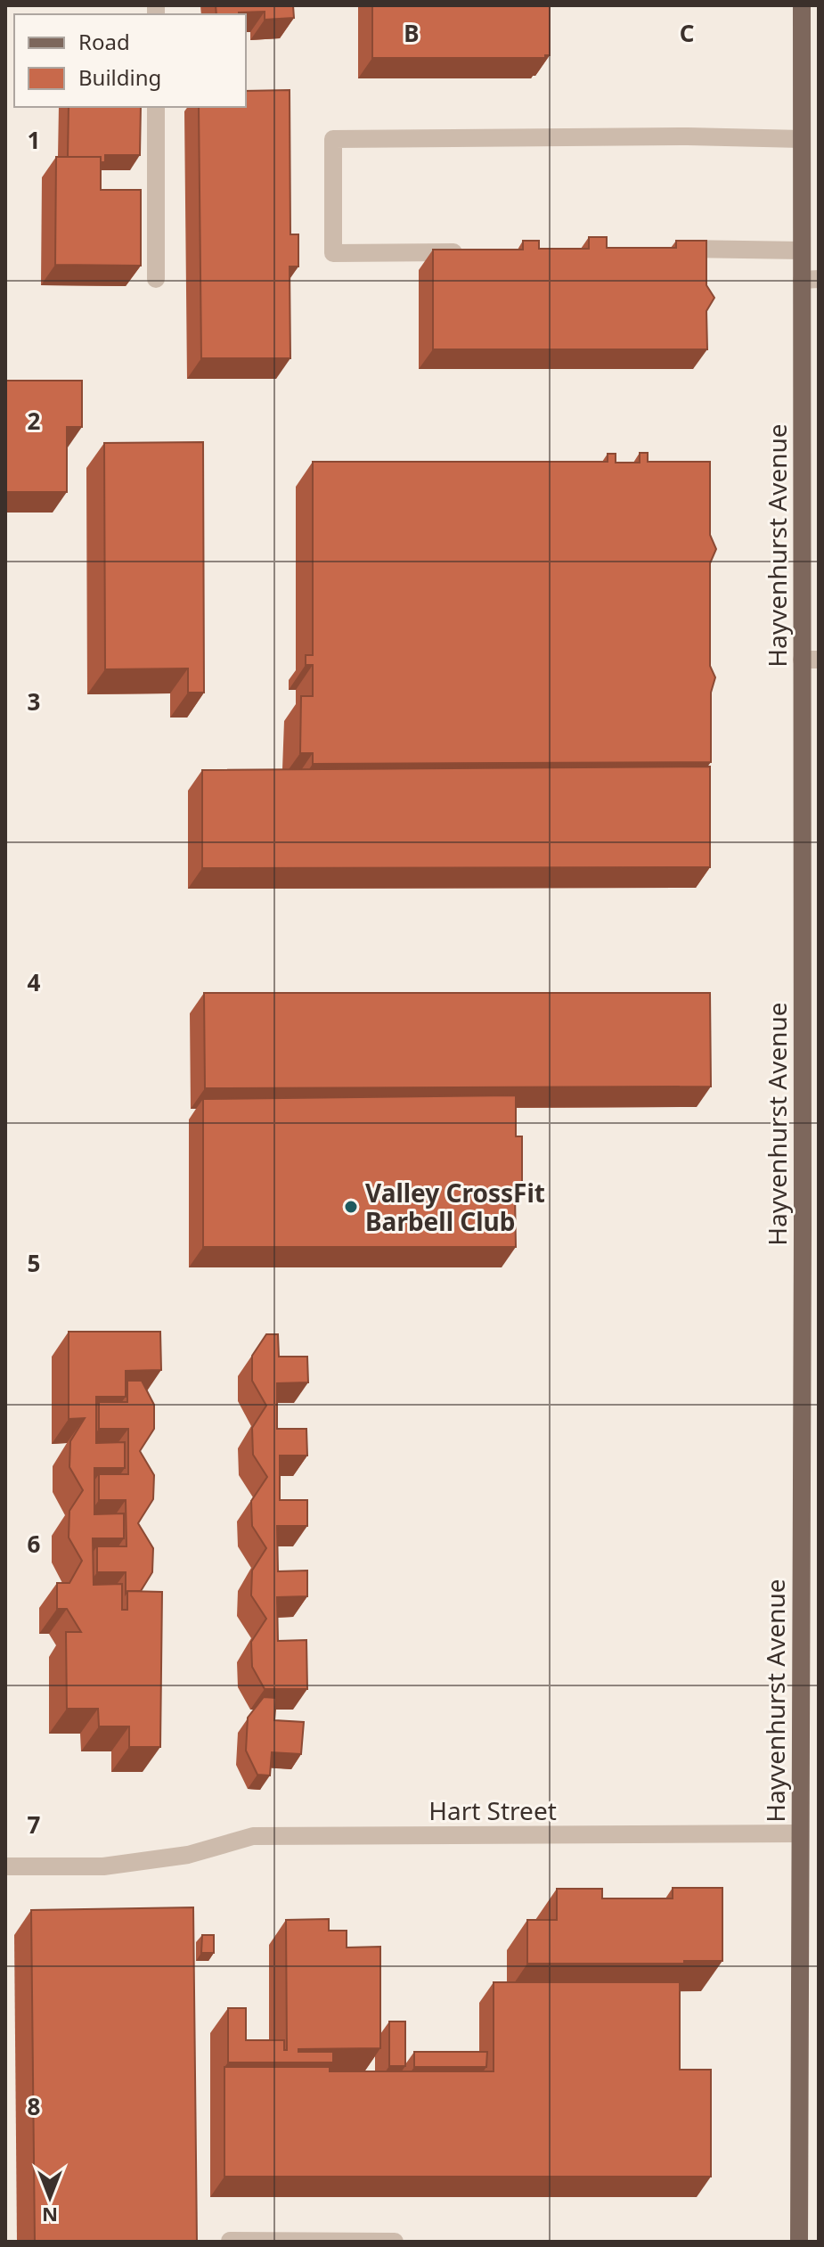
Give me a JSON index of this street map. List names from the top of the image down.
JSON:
{
  "streets": {
    "main road": ["Hayvenhurst Avenue"],
    "street": ["Hart Street"]
  },
  "crossings": [
    ["Hayvenhurst Avenue", "Hart Street"]
  ],
  "places": ["Valley CrossFit Barbell Club"],
  "legend": ["Road", "Building"],
  "north": "bottom",
  "grid": {
    "columns": ["B", "C"],
    "rows": [
      "1",
      "2",
      "3",
      "4",
      "5",
      "6",
      "7",
      "8"
    ]
  }
}
